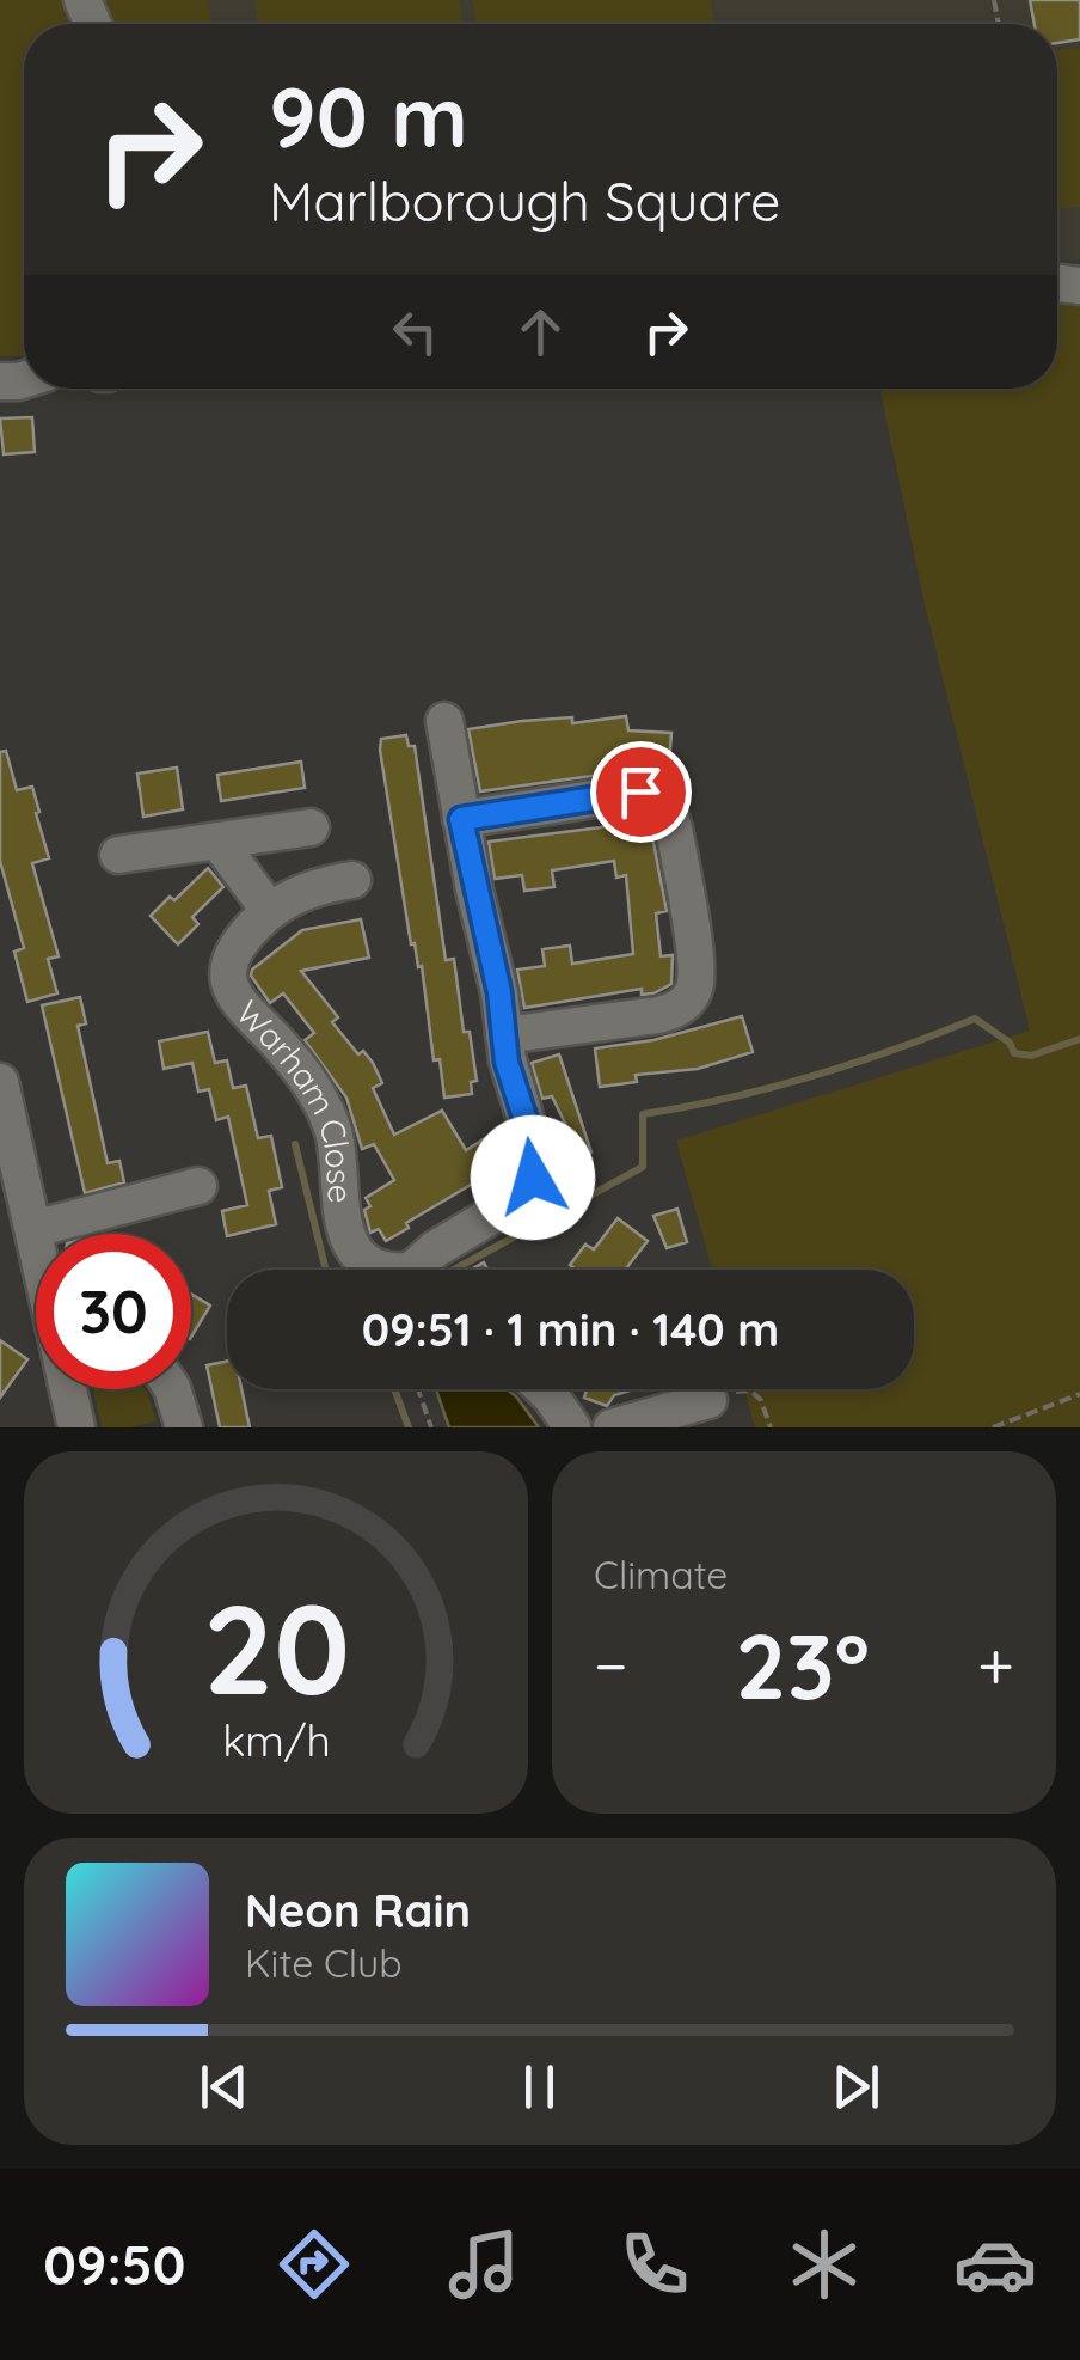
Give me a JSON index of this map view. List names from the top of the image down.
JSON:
{
  "streets": {
    "street": ["Warham Close"]
  },
  "page": {
    "turn": ["90 m", "Marlborough Square"],
    "limit": "30",
    "trip": "09:51 · 1 min · 140 m",
    "tile": "Climate",
    "heat": ["−", "23°", "+"],
    "song": ["Neon Rain", "Kite Club"],
    "tabs": "09:50",
    "gauge": ["20", "km/h"]
  }
}
